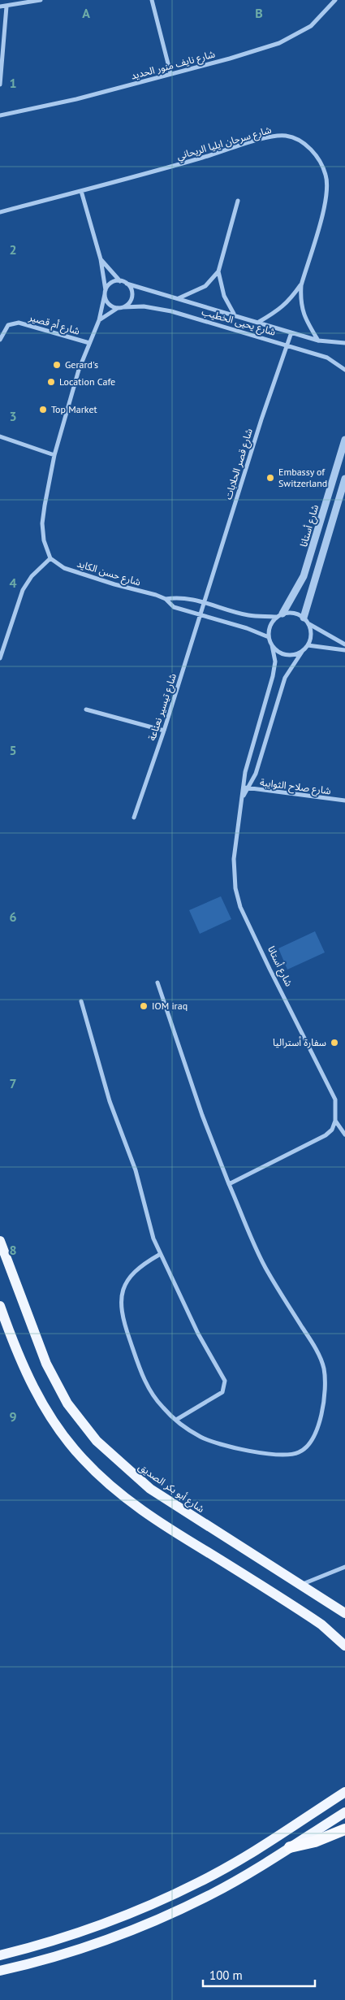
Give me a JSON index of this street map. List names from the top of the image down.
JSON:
{
  "streets": {
    "main road": ["شارع أبو بكر الصديق"],
    "street": [
      "شارع نايف منور الحديد",
      "شارع سرحان ايليا الريحاني",
      "شارع يحيى الخطيب",
      "شارع أم قصير",
      "شارع قصر الحلابات",
      "شارع أستانا",
      "شارع حسن الكايد",
      "شارع تيسير نعناعة",
      "شارع صلاح الثوايبة"
    ]
  },
  "crossings": [
    ["شارع سرحان ايليا الريحاني", "شارع يحيى الخطيب"],
    ["شارع يحيى الخطيب", "شارع قصر الحلابات"],
    ["شارع قصر الحلابات", "شارع حسن الكايد"],
    ["شارع قصر الحلابات", "شارع تيسير نعناعة"],
    ["شارع أستانا", "شارع حسن الكايد"],
    ["شارع أستانا", "شارع صلاح الثوايبة"],
    ["شارع حسن الكايد", "شارع تيسير نعناعة"]
  ],
  "places": [
    "Gerard's",
    "Location Cafe",
    "Top Market",
    "Embassy of Switzerland",
    "IOM iraq",
    "سفارة أستراليا"
  ],
  "scale_bar": "100 m",
  "grid": {
    "columns": ["A", "B"],
    "rows": [
      "1",
      "2",
      "3",
      "4",
      "5",
      "6",
      "7",
      "8",
      "9"
    ]
  }
}
